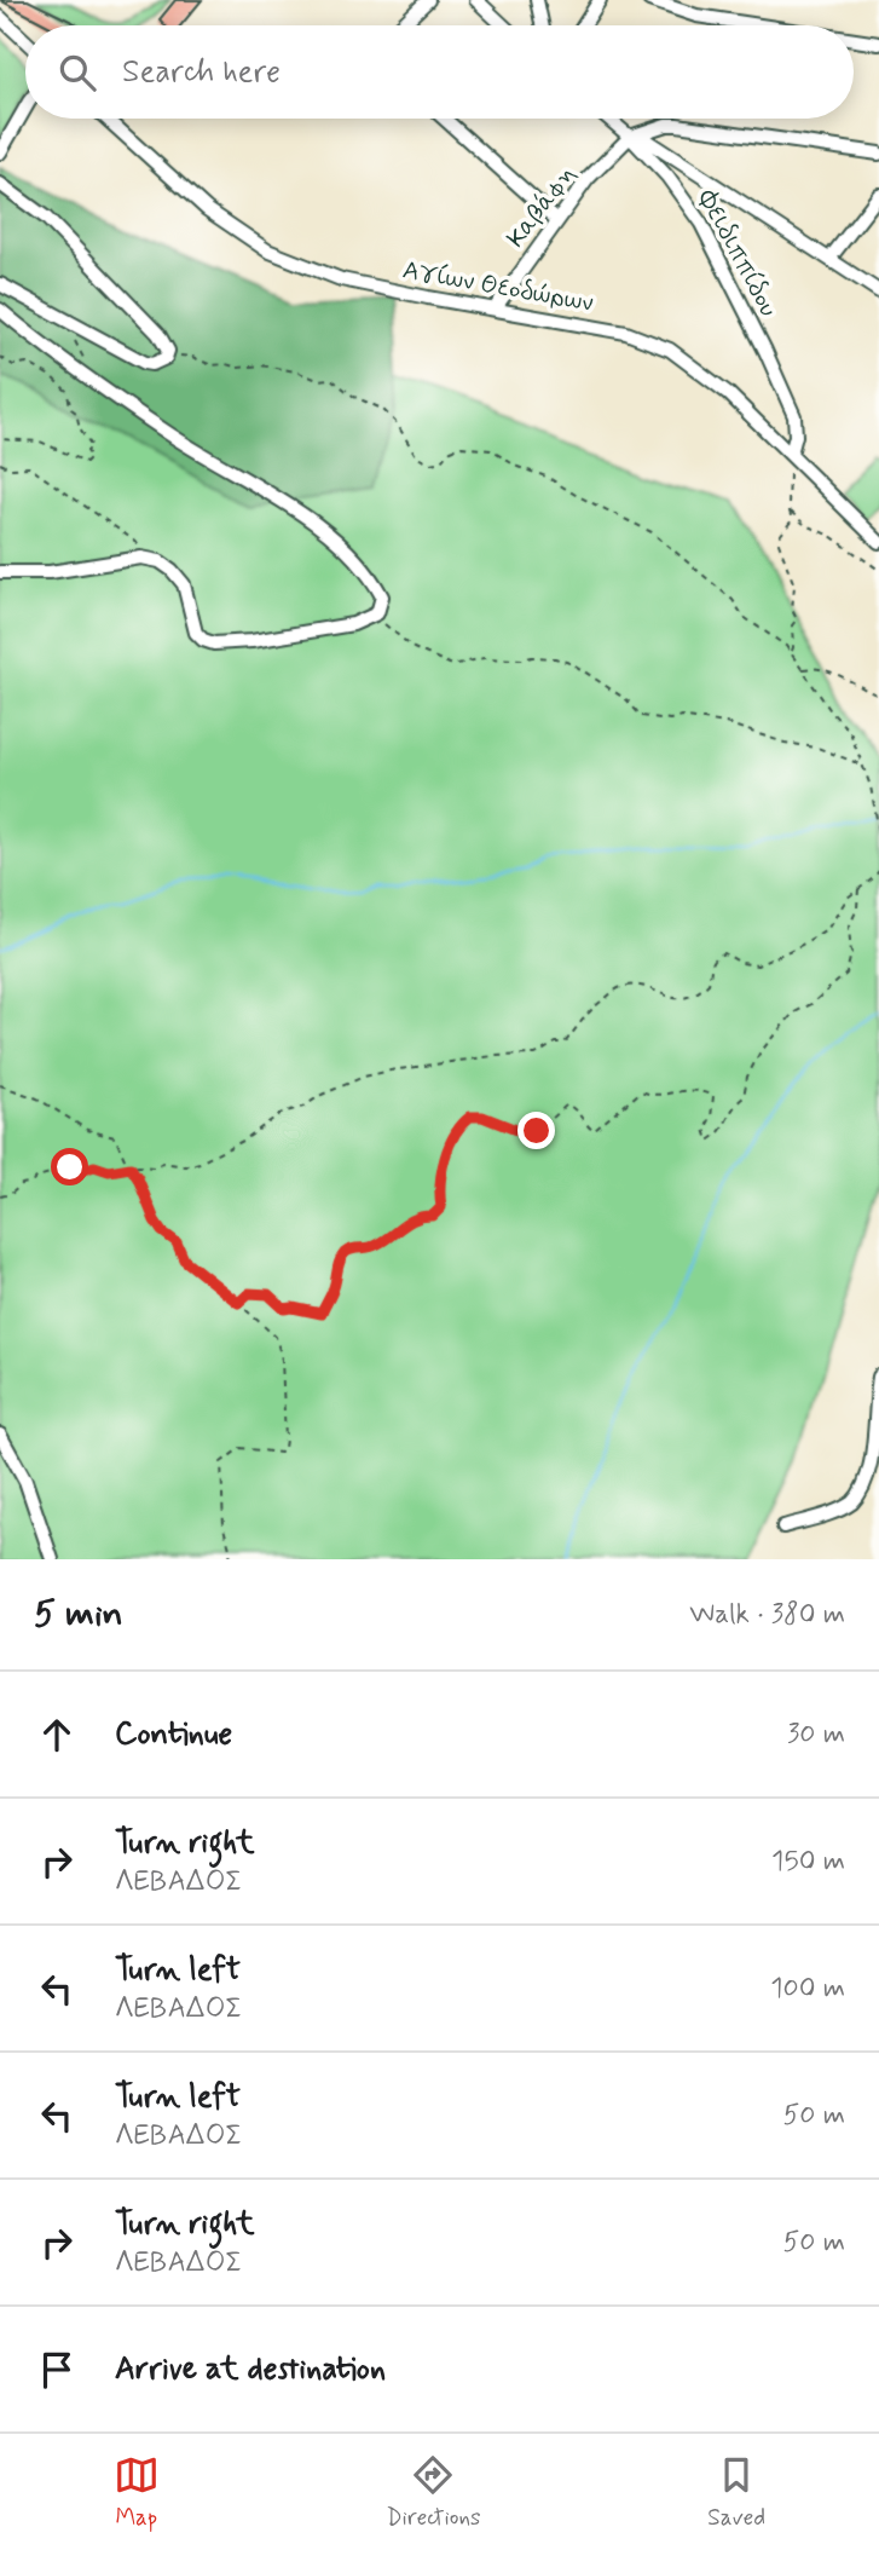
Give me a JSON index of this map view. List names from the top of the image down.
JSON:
{
  "streets": {
    "street": ["Καβάφη", "Φειδιππίδου", "Αγίων Θεοδώρων"]
  },
  "crossings": [
    ["Καβάφη", "Φειδιππίδου"],
    ["Καβάφη", "Αγίων Θεοδώρων"],
    ["Φειδιππίδου", "Αγίων Θεοδώρων"]
  ],
  "page": {
    "search": "Search here",
    "heading": ["5 min", "Walk · 380 m"],
    "list": [
      ["Continue", "30 m"],
      ["Turn right", "ΛΕΒΑΔΟΣ", "150 m"],
      ["Turn left", "ΛΕΒΑΔΟΣ", "100 m"],
      ["Turn left", "ΛΕΒΑΔΟΣ", "50 m"],
      ["Turn right", "ΛΕΒΑΔΟΣ", "50 m"],
      "Arrive at destination"
    ],
    "nav": ["Map", "Directions", "Saved"]
  }
}
